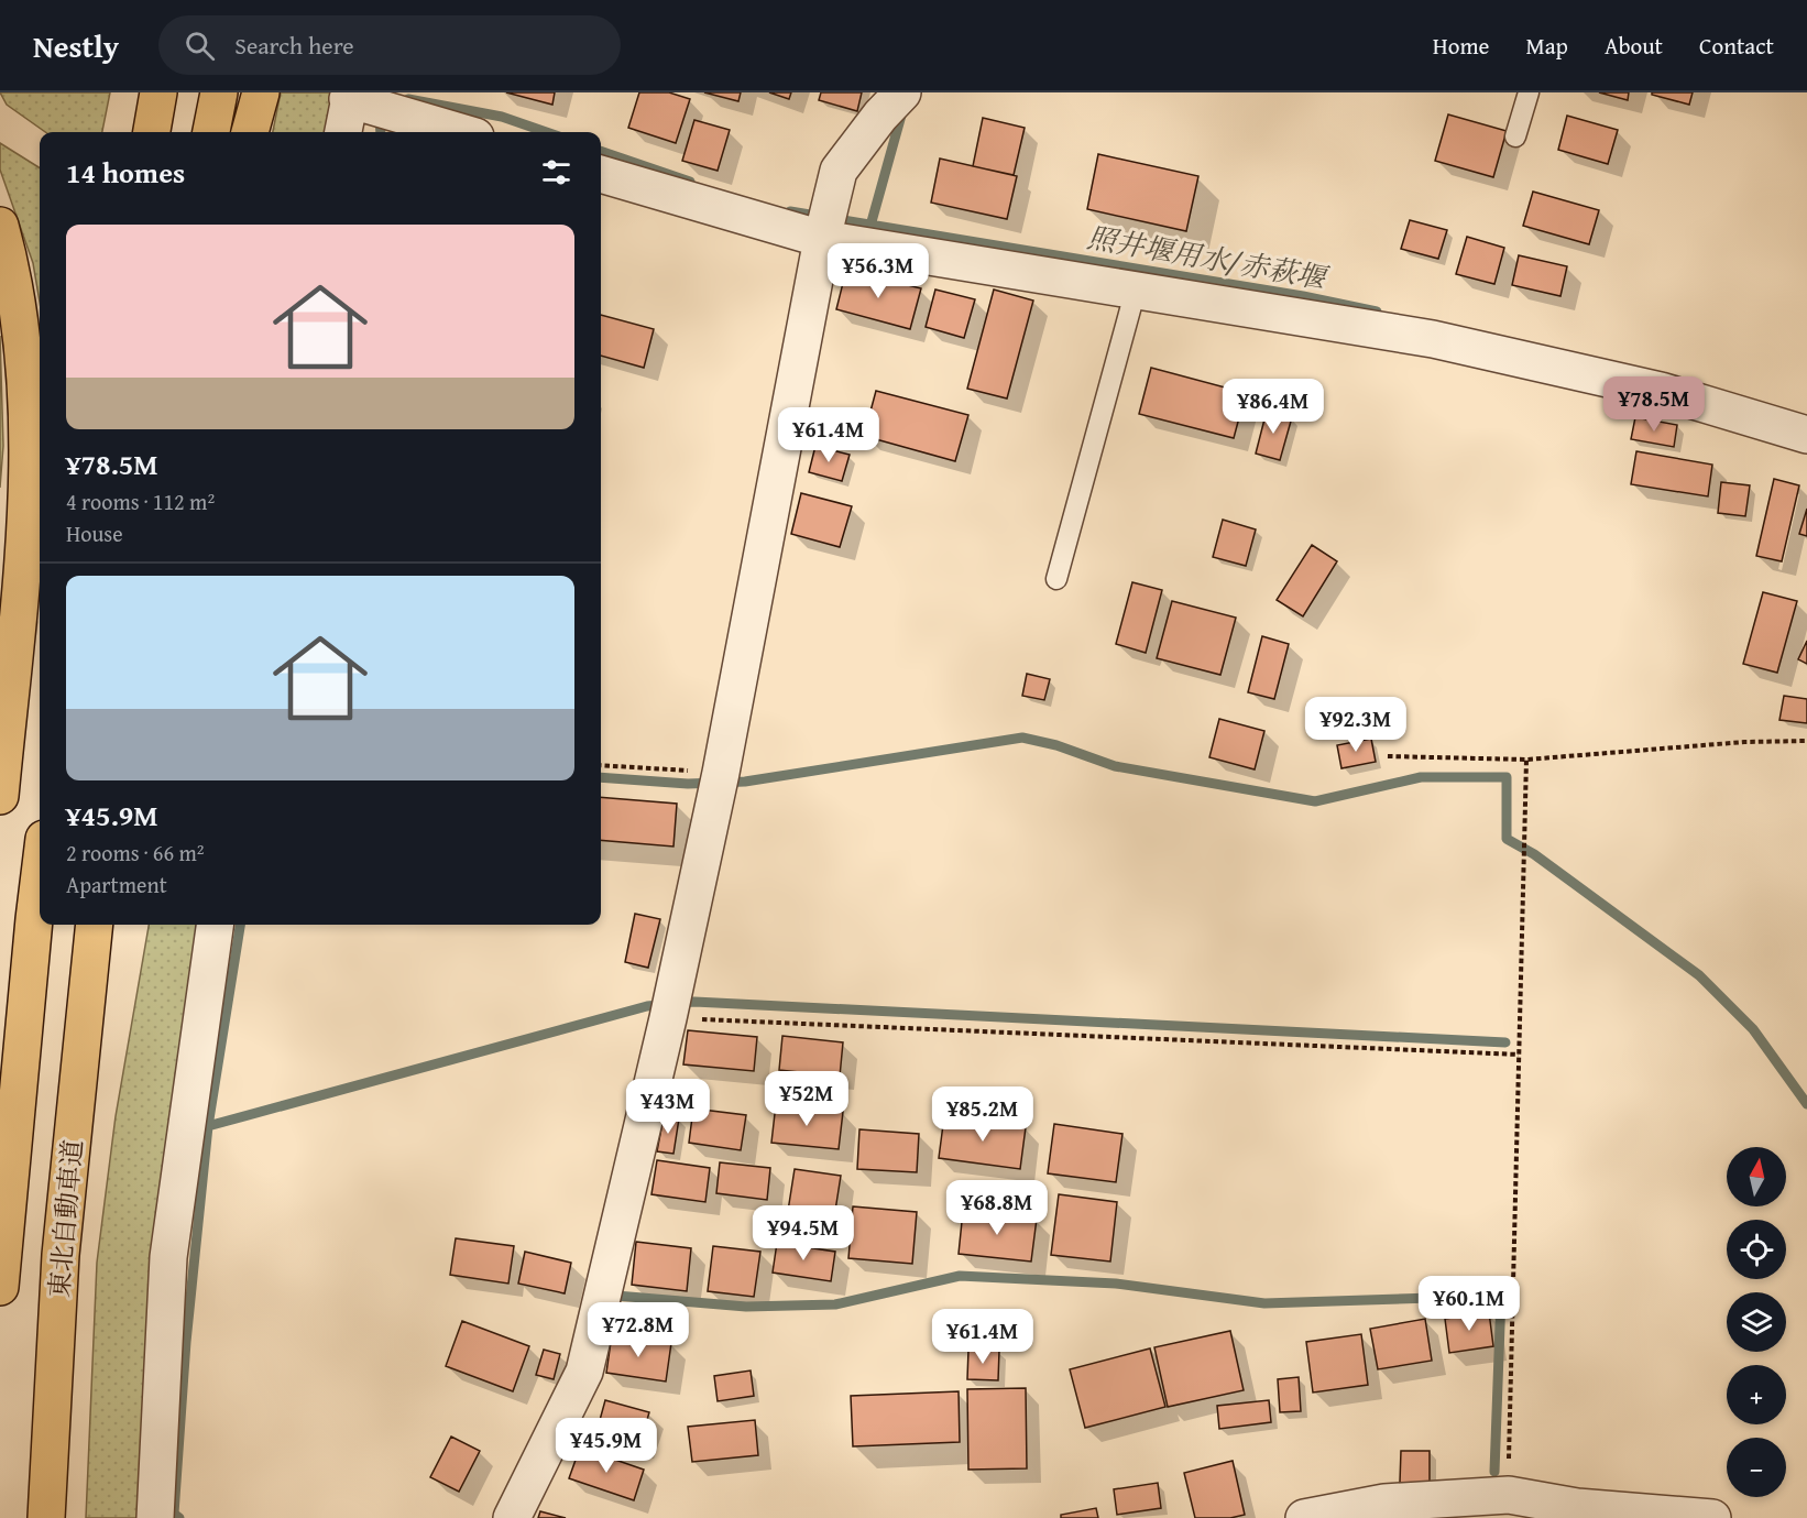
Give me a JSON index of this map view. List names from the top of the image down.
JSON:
{
  "streets": {
    "highway": ["東北自動車道"]
  },
  "water": ["照井堰用水/赤萩堰"],
  "north": "top",
  "page": {
    "header": "Nestly",
    "search": "Search here",
    "nav": [
      "Home",
      "Map",
      "About",
      "Contact"
    ],
    "heading": "14 homes",
    "list": [
      {
        "name": "¥78.5M",
        "note": "4 rooms · 112 m² · House"
      },
      {
        "name": "¥45.9M",
        "note": "2 rooms · 66 m² · Apartment"
      }
    ],
    "price": [
      "¥56.3M",
      "¥78.5M",
      "¥86.4M",
      "¥61.4M",
      "¥92.3M",
      "¥52M",
      "¥43M",
      "¥85.2M",
      "¥68.8M",
      "¥94.5M",
      "¥60.1M",
      "¥72.8M",
      "¥61.4M",
      "¥45.9M"
    ],
    "map_buttons": ["+", "−"]
  }
}
